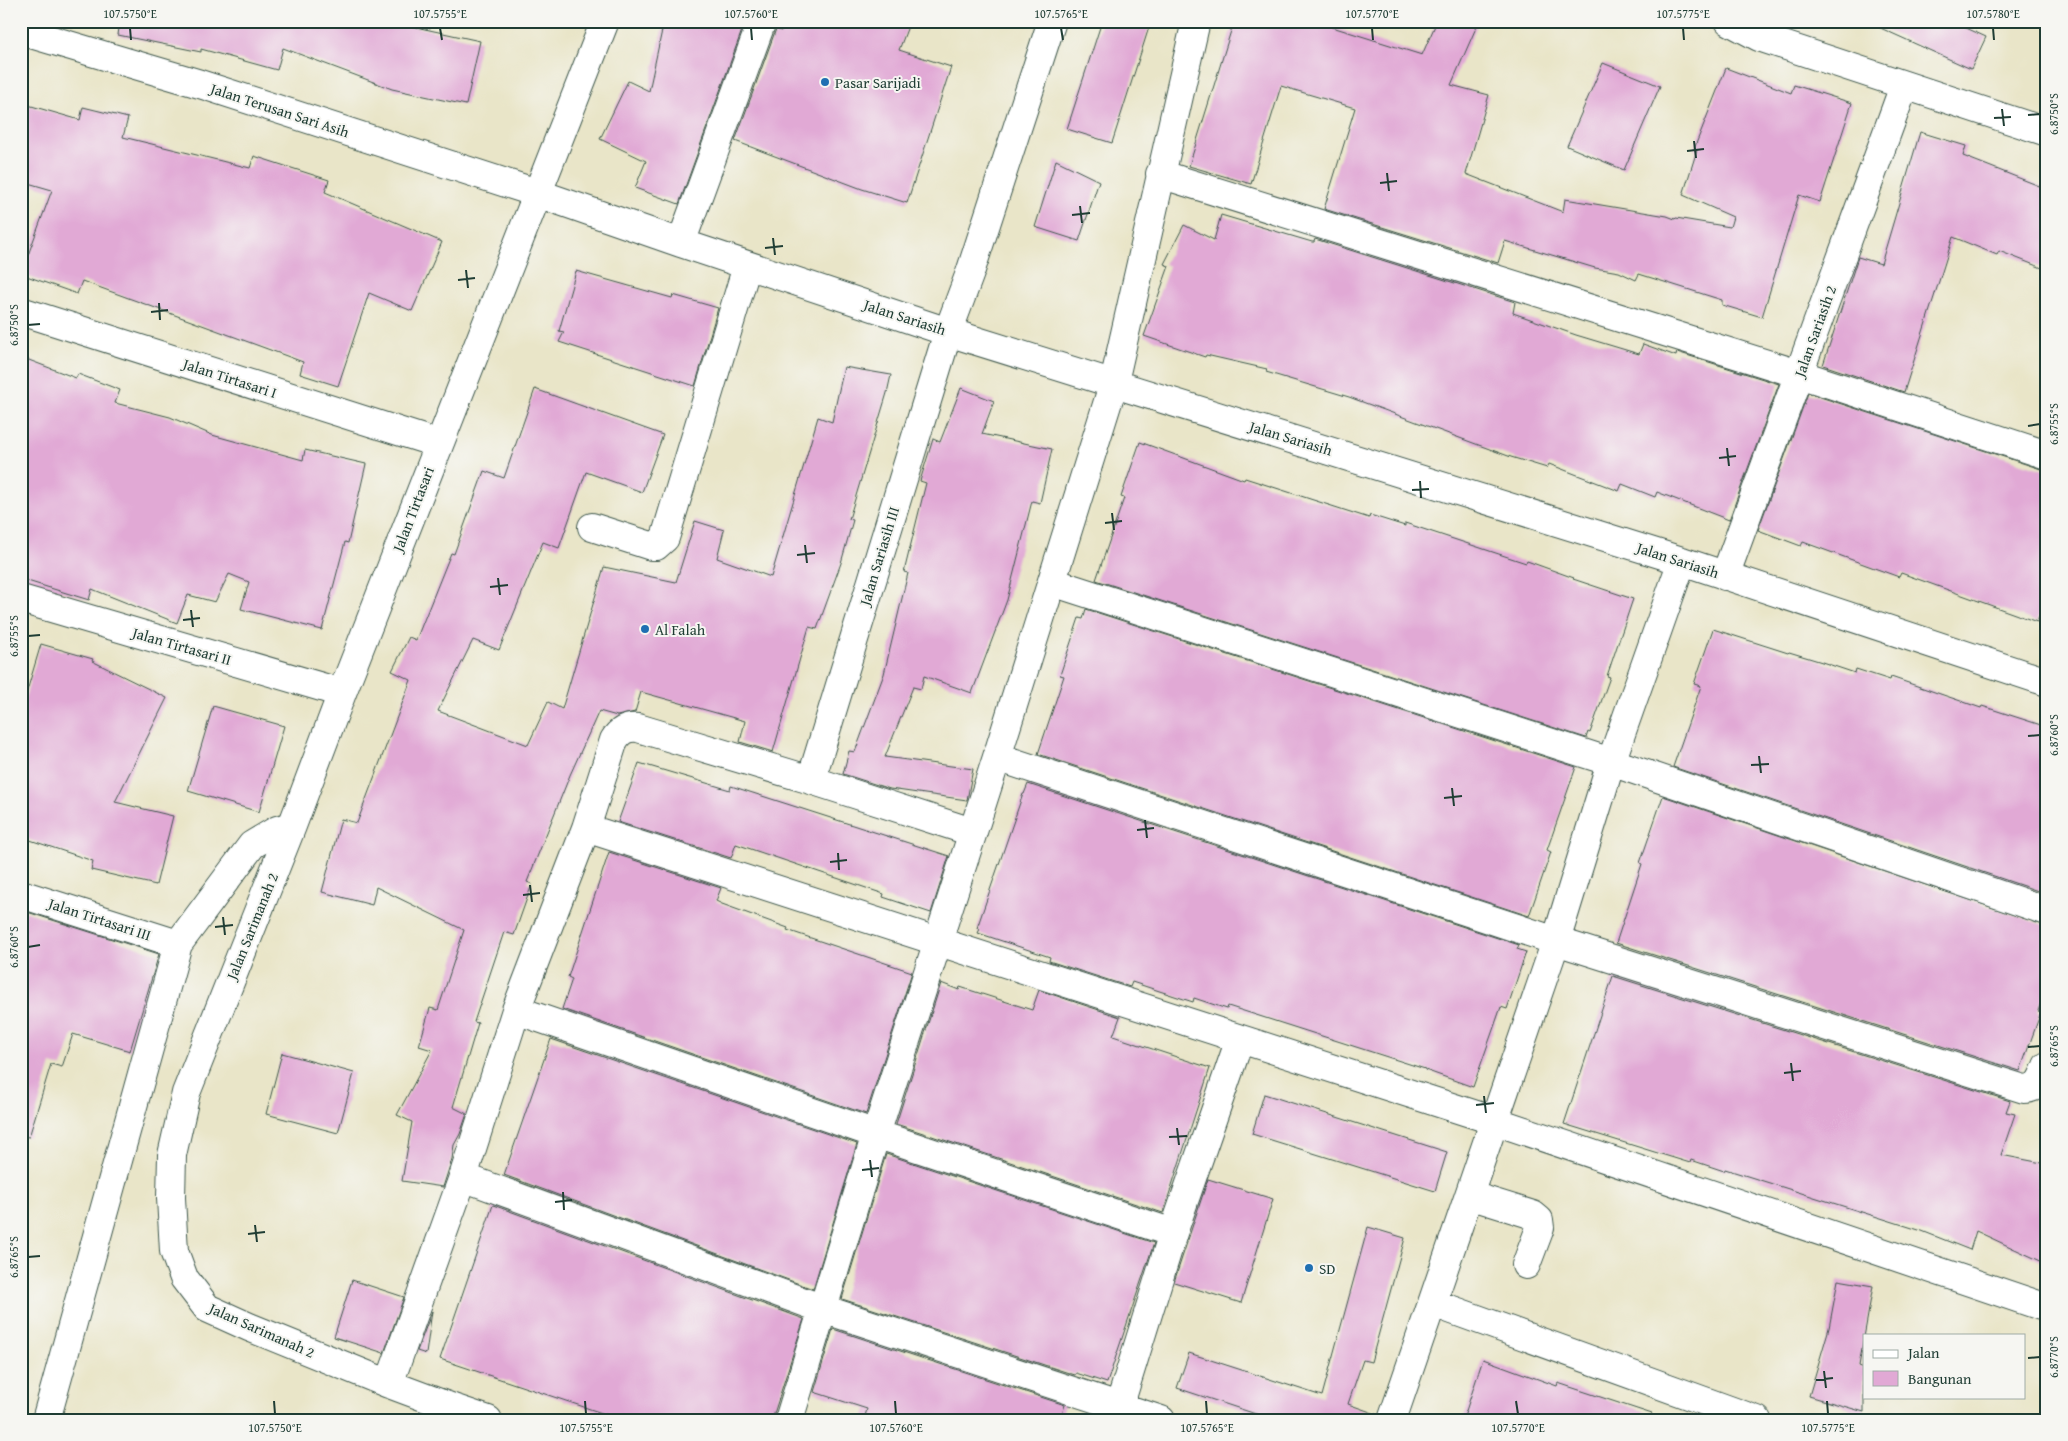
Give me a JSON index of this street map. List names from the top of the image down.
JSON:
{
  "streets": {
    "street": [
      "Jalan Terusan Sari Asih",
      "Jalan Sariasih",
      "Jalan Sariasih 2",
      "Jalan Tirtasari I",
      "Jalan Tirtasari",
      "Jalan Sariasih III",
      "Jalan Tirtasari II",
      "Jalan Tirtasari III",
      "Jalan Sarimanah 2"
    ]
  },
  "crossings": [
    ["Jalan Terusan Sari Asih", "Jalan Sariasih"],
    ["Jalan Terusan Sari Asih", "Jalan Tirtasari"],
    ["Jalan Sariasih", "Jalan Sariasih 2"],
    ["Jalan Sariasih", "Jalan Tirtasari"],
    ["Jalan Sariasih", "Jalan Sariasih III"],
    ["Jalan Tirtasari I", "Jalan Tirtasari"],
    ["Jalan Tirtasari", "Jalan Tirtasari II"],
    ["Jalan Tirtasari", "Jalan Sarimanah 2"]
  ],
  "places": ["Pasar Sarijadi", "Al Falah", "SD"],
  "legend": ["Jalan", "Bangunan"],
  "coordinates": [
    "107.5750°E",
    "107.5755°E",
    "107.5760°E",
    "107.5765°E",
    "107.5770°E",
    "107.5775°E",
    "107.5780°E",
    "6.8750°S",
    "6.8755°S",
    "6.8760°S",
    "6.8765°S",
    "6.8770°S"
  ]
}
